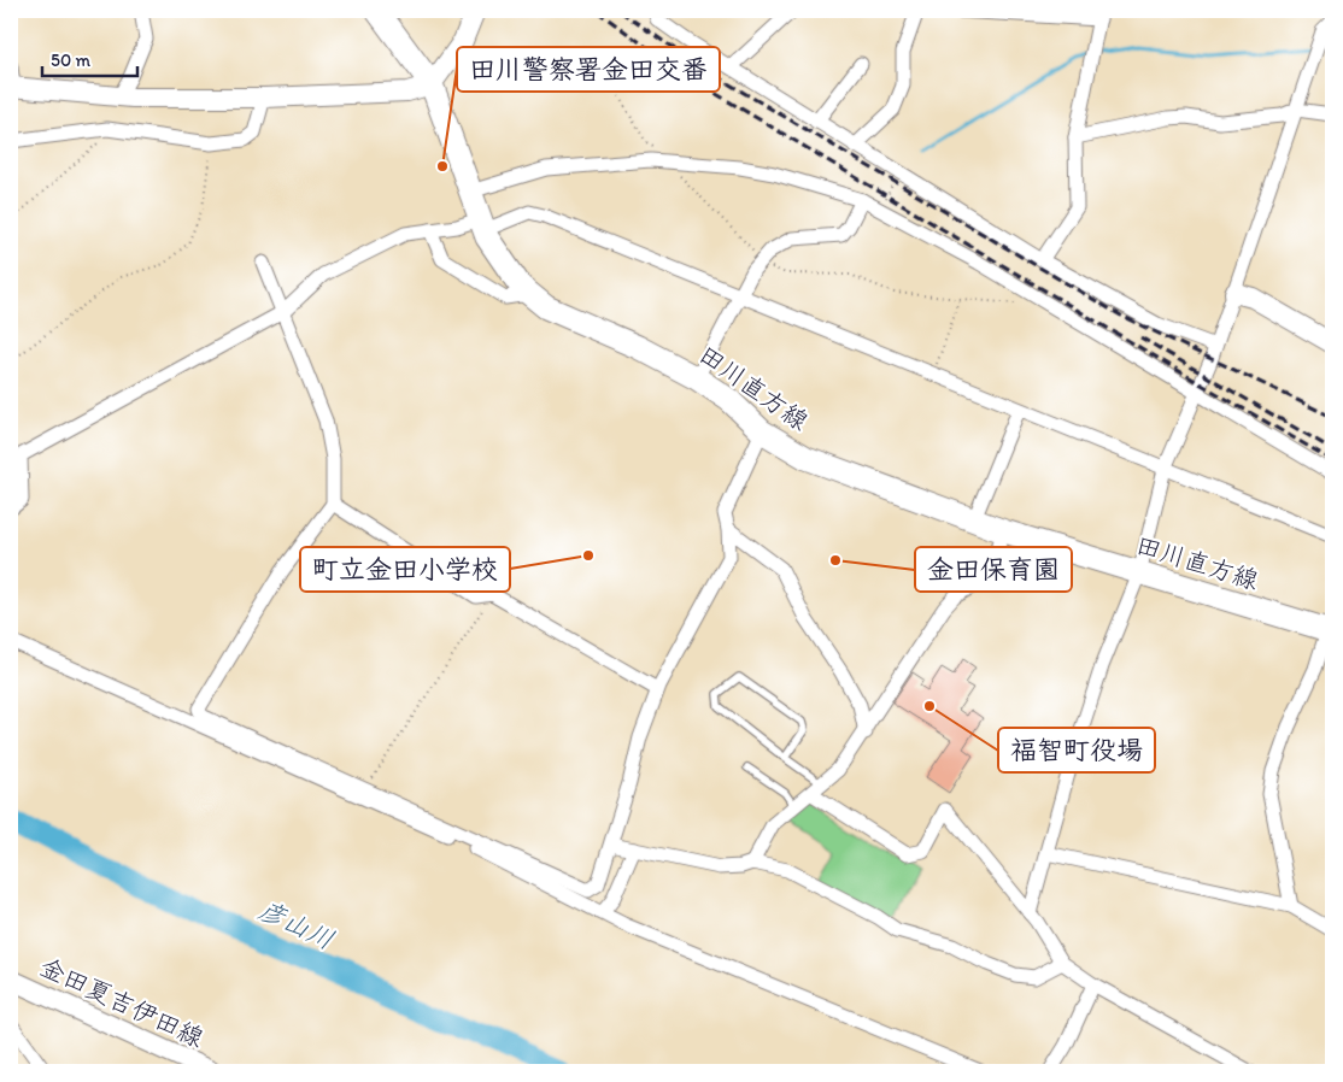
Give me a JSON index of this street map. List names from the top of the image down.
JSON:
{
  "streets": {
    "main road": ["田川直方線", "金田夏吉伊田線"]
  },
  "water": ["彦山川"],
  "places": [
    "田川警察署金田交番",
    "町立金田小学校",
    "金田保育園",
    "福智町役場"
  ],
  "scale_bar": "50 m"
}
